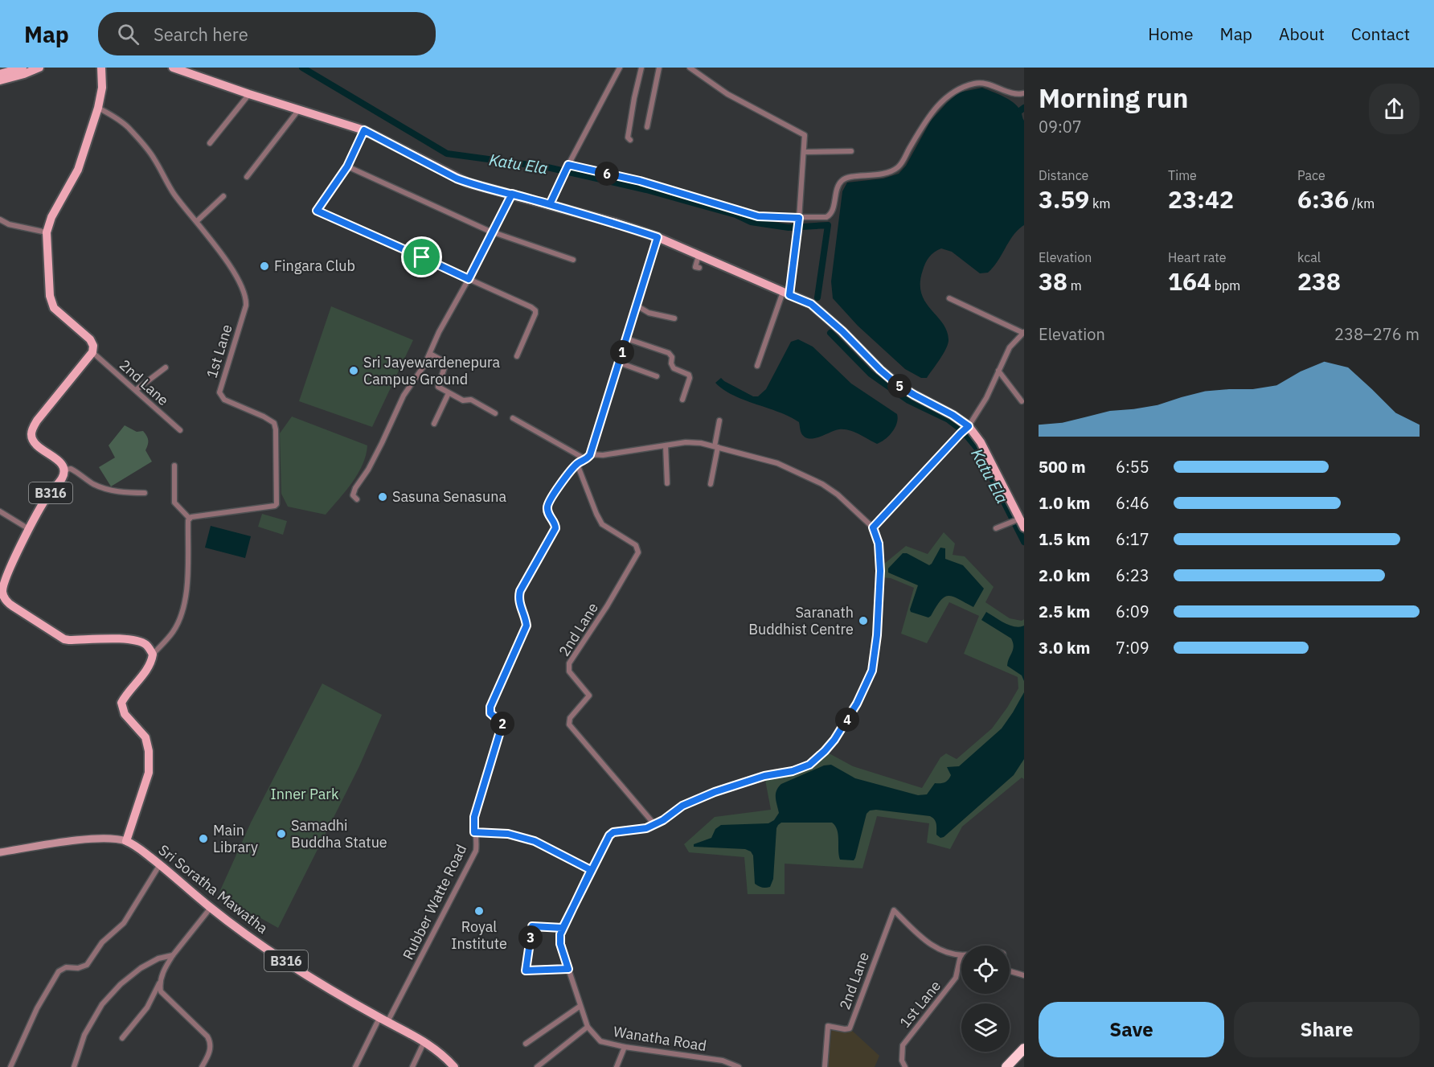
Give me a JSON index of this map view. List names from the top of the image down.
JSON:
{
  "streets": {
    "main road": ["B316", "Sri Soratha Mawatha"],
    "street": [
      "1st Lane",
      "2nd Lane",
      "Rubber Watte Road",
      "Wanatha Road"
    ]
  },
  "crossings": [
    ["1st Lane", "2nd Lane"],
    ["2nd Lane", "B316"],
    ["2nd Lane", "Rubber Watte Road"],
    ["Sri Soratha Mawatha", "Rubber Watte Road"]
  ],
  "water": ["Katu Ela"],
  "parks": ["Inner Park"],
  "places": [
    "Fingara Club",
    "Sri Jayewardenepura Campus Ground",
    "Sasuna Senasuna",
    "Saranath Buddhist Centre",
    "Samadhi Buddha Statue",
    "Main Library",
    "Royal Institute"
  ],
  "page": {
    "header": "Map",
    "search": "Search here",
    "nav": [
      "Home",
      "Map",
      "About",
      "Contact"
    ],
    "heading": ["Morning run", "09:07"],
    "stats": [
      ["Distance", "3.59 km"],
      ["Time", "23:42"],
      ["Pace", "6:36 /km"],
      ["Elevation", "38 m"],
      ["Heart rate", "164 bpm"],
      ["kcal", "238"]
    ],
    "pins": [
      "6",
      "1",
      "5",
      "4",
      "2",
      "3"
    ],
    "chart": ["Elevation", "238–276 m"],
    "list": [
      {
        "name": "500 m",
        "note": "6:55"
      },
      {
        "name": "1.0 km",
        "note": "6:46"
      },
      {
        "name": "1.5 km",
        "note": "6:17"
      },
      {
        "name": "2.0 km",
        "note": "6:23"
      },
      {
        "name": "2.5 km",
        "note": "6:09"
      },
      {
        "name": "3.0 km",
        "note": "7:09"
      }
    ],
    "buttons": ["Save", "Share"]
  }
}
